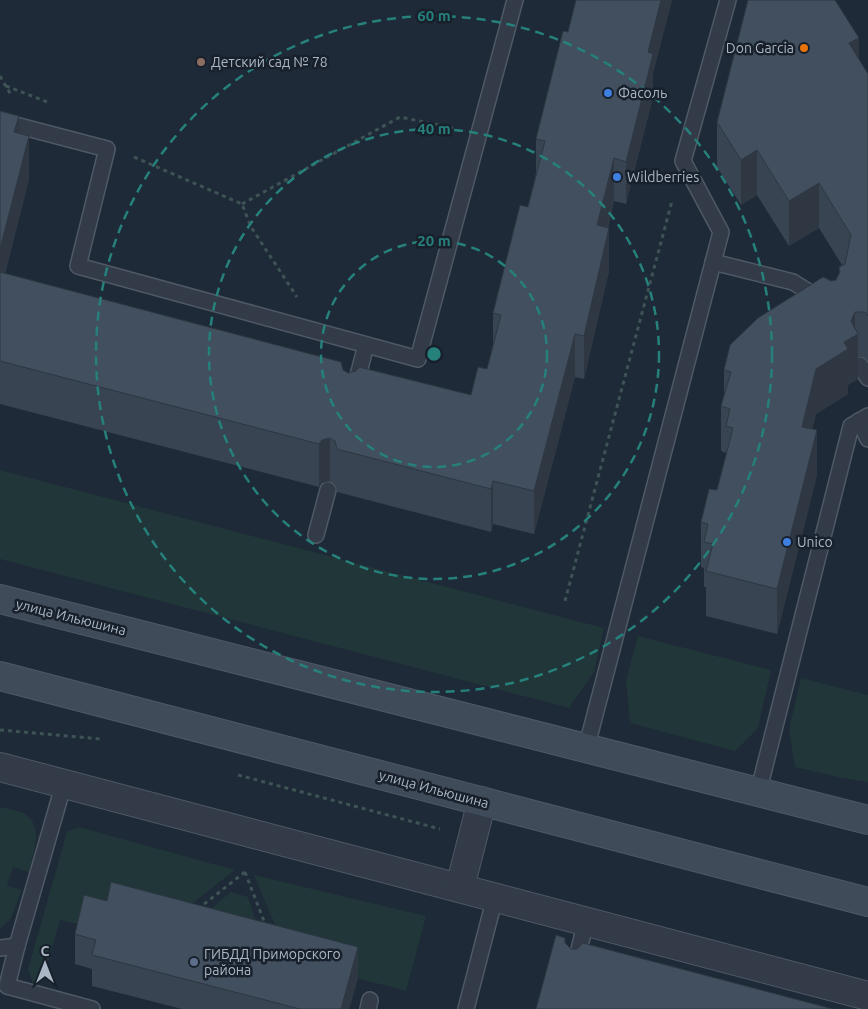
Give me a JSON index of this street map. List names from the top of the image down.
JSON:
{
  "streets": {
    "main road": ["улица Ильюшина"]
  },
  "places": [
    "Don Garcia",
    "Детский сад № 78",
    "Фасоль",
    "Wildberries",
    "Unico",
    "ГИБДД Приморского района"
  ],
  "north": "top",
  "rings": ["60 m", "40 m", "20 m"]
}
